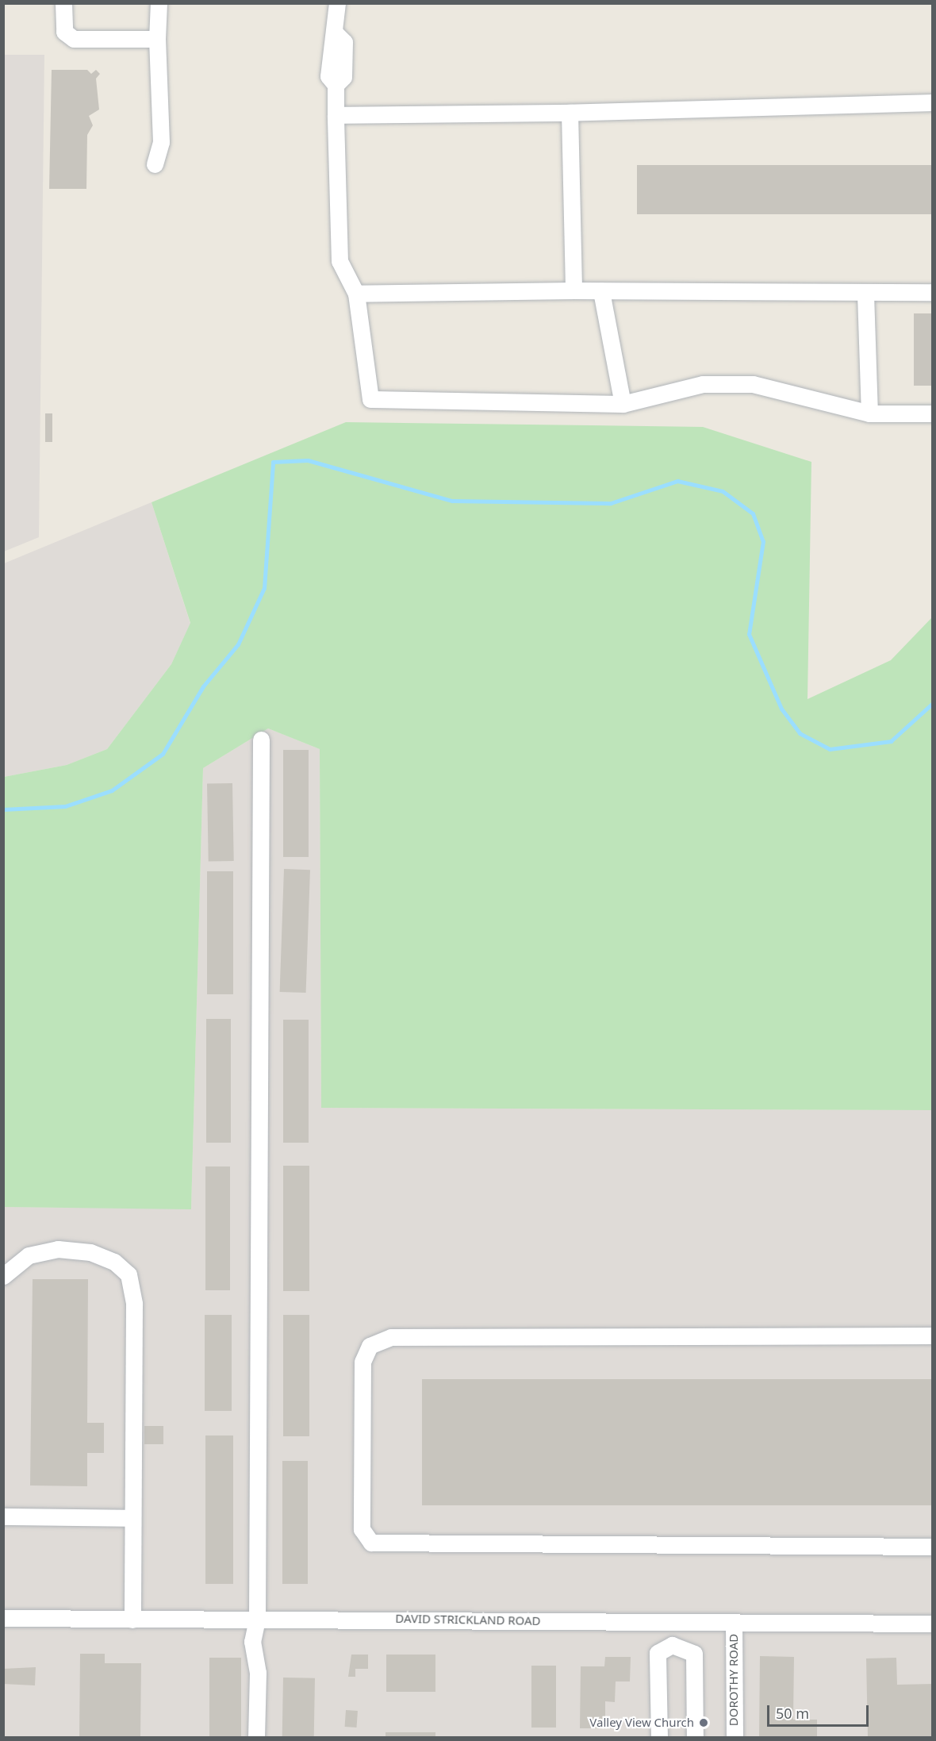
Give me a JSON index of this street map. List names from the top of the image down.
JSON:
{
  "streets": {
    "street": ["DAVID STRICKLAND ROAD", "DOROTHY ROAD"]
  },
  "crossings": [
    ["DAVID STRICKLAND ROAD", "DOROTHY ROAD"]
  ],
  "places": ["Valley View Church"],
  "scale_bar": "50 m"
}
